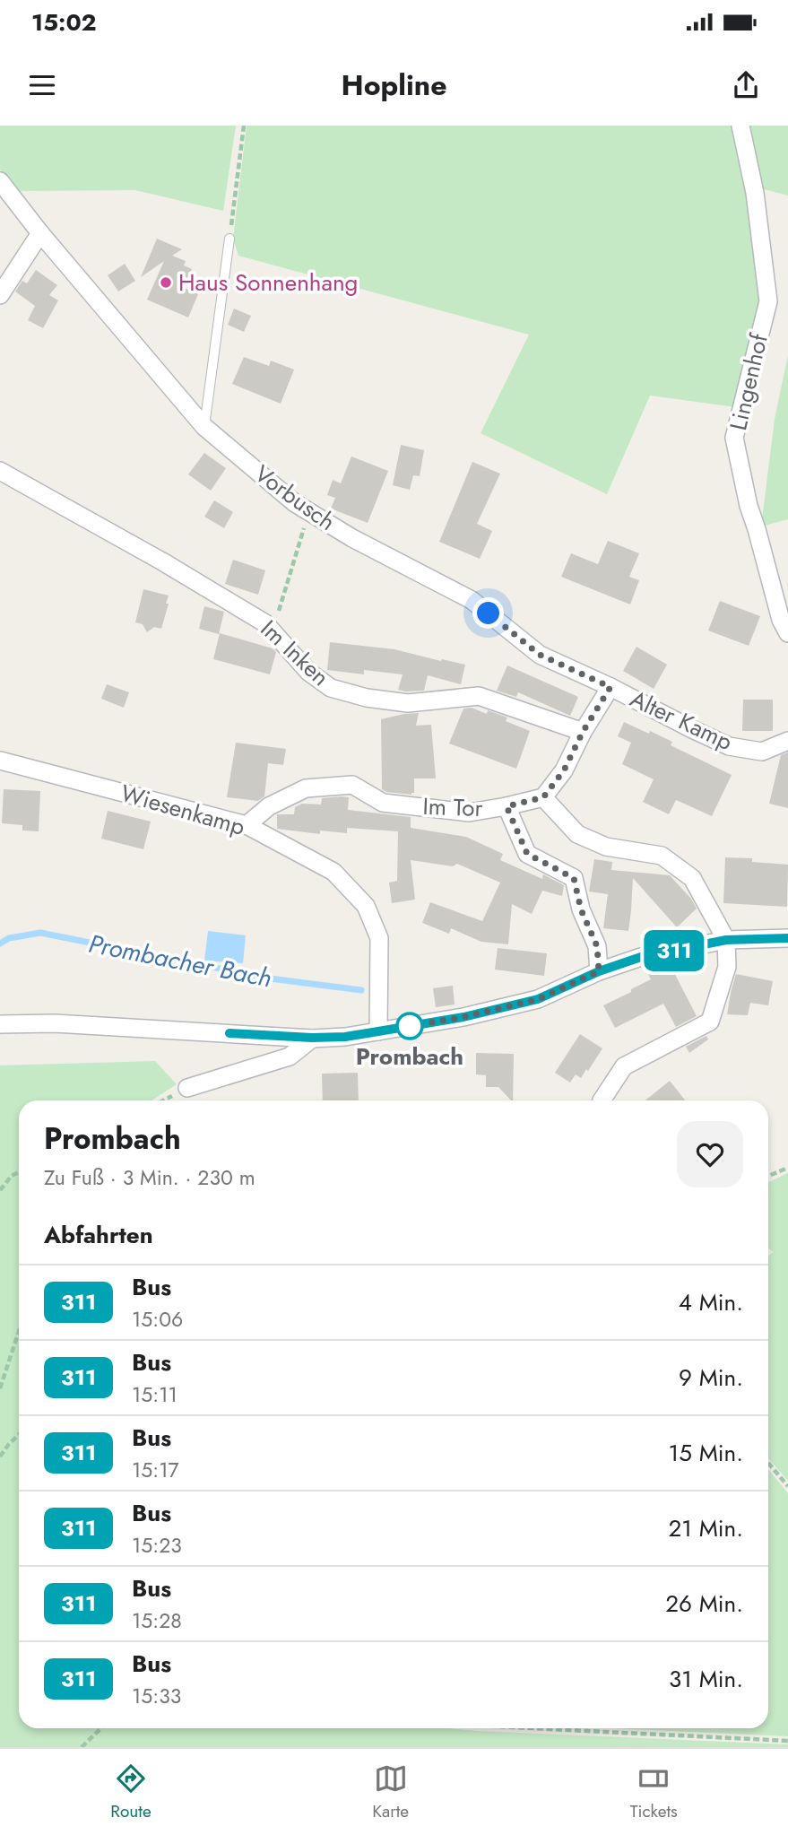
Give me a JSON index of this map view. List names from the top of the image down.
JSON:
{
  "streets": {
    "street": [
      "Lingenhof",
      "Vorbusch",
      "Im Inken",
      "Alter Kamp",
      "Im Tor",
      "Wiesenkamp"
    ]
  },
  "crossings": [
    ["Vorbusch", "Alter Kamp"],
    ["Im Tor", "Wiesenkamp"]
  ],
  "water": ["Prombacher Bach"],
  "places": ["Haus Sonnenhang", "Prombach"],
  "lines": ["bus line 311"],
  "page": {
    "status": "15:02",
    "header": "Hopline",
    "on_map": "311",
    "heading": [
      ["Prombach", "Zu Fuß · 3 Min. · 230 m"],
      "Abfahrten"
    ],
    "list": [
      {
        "mark": "311",
        "name": "Bus",
        "note": "15:06",
        "value": "4 Min."
      },
      {
        "mark": "311",
        "name": "Bus",
        "note": "15:11",
        "value": "9 Min."
      },
      {
        "mark": "311",
        "name": "Bus",
        "note": "15:17",
        "value": "15 Min."
      },
      {
        "mark": "311",
        "name": "Bus",
        "note": "15:23",
        "value": "21 Min."
      },
      {
        "mark": "311",
        "name": "Bus",
        "note": "15:28",
        "value": "26 Min."
      },
      {
        "mark": "311",
        "name": "Bus",
        "note": "15:33",
        "value": "31 Min."
      }
    ],
    "tabs": ["Route", "Karte", "Tickets"]
  }
}
